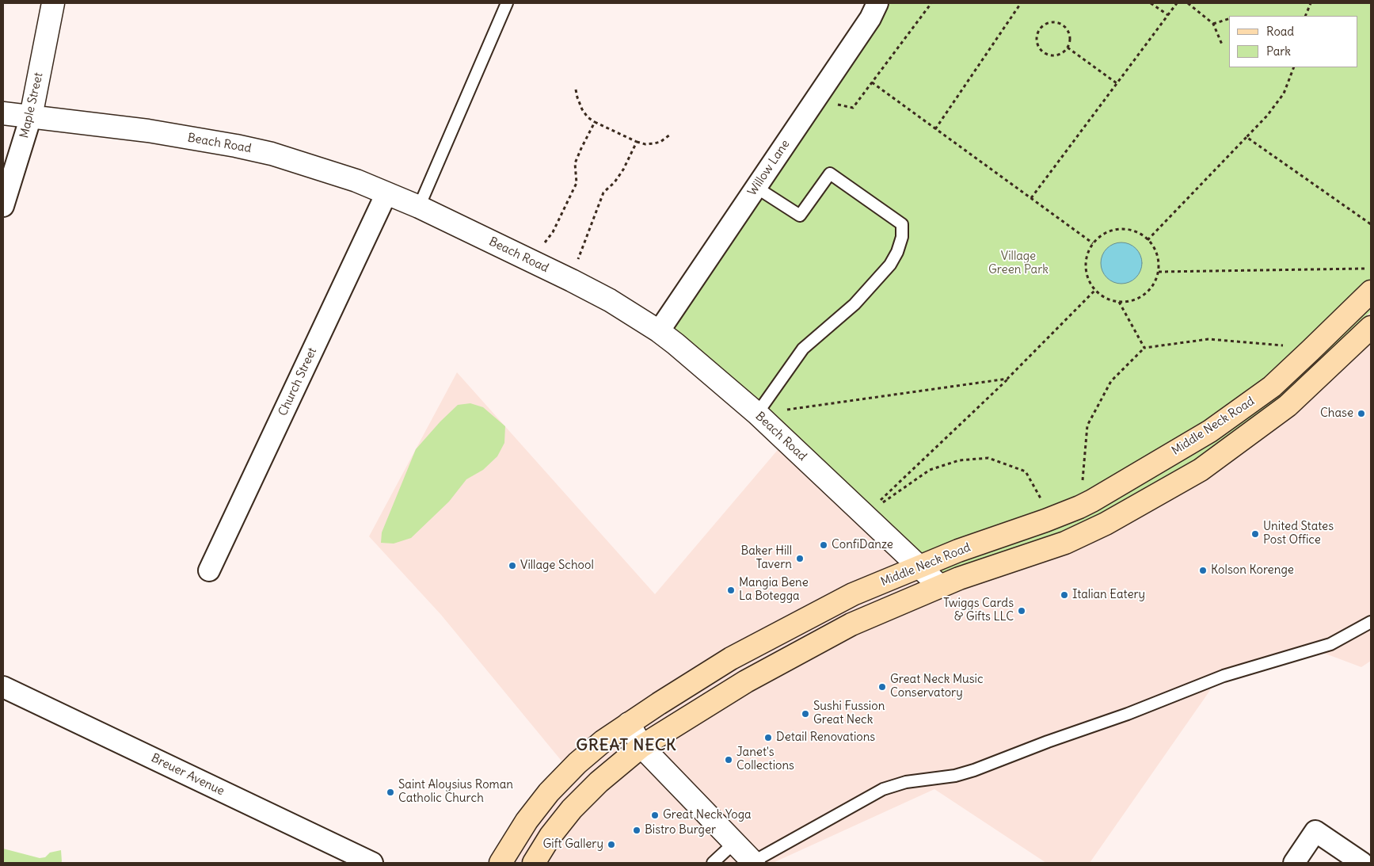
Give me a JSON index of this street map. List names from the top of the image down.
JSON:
{
  "streets": {
    "main road": ["Middle Neck Road"],
    "street": [
      "Maple Street",
      "Beach Road",
      "Willow Lane",
      "Church Street",
      "Breuer Avenue"
    ]
  },
  "crossings": [
    ["Maple Street", "Beach Road"],
    ["Beach Road", "Willow Lane"],
    ["Beach Road", "Church Street"],
    ["Beach Road", "Middle Neck Road"]
  ],
  "districts": ["GREAT NECK"],
  "parks": ["Village Green Park"],
  "places": [
    "Chase",
    "United States Post Office",
    "ConfiDanze",
    "Baker Hill Tavern",
    "Village School",
    "Kolson Korenge",
    "Mangia Bene La Botegga",
    "Italian Eatery",
    "Twiggs Cards & Gifts LLC",
    "Great Neck Music Conservatory",
    "Sushi Fussion Great Neck",
    "Detail Renovations",
    "Janet's Collections",
    "Saint Aloysius Roman Catholic Church",
    "Great Neck Yoga",
    "Bistro Burger",
    "Gift Gallery"
  ],
  "legend": ["Road", "Park"]
}
